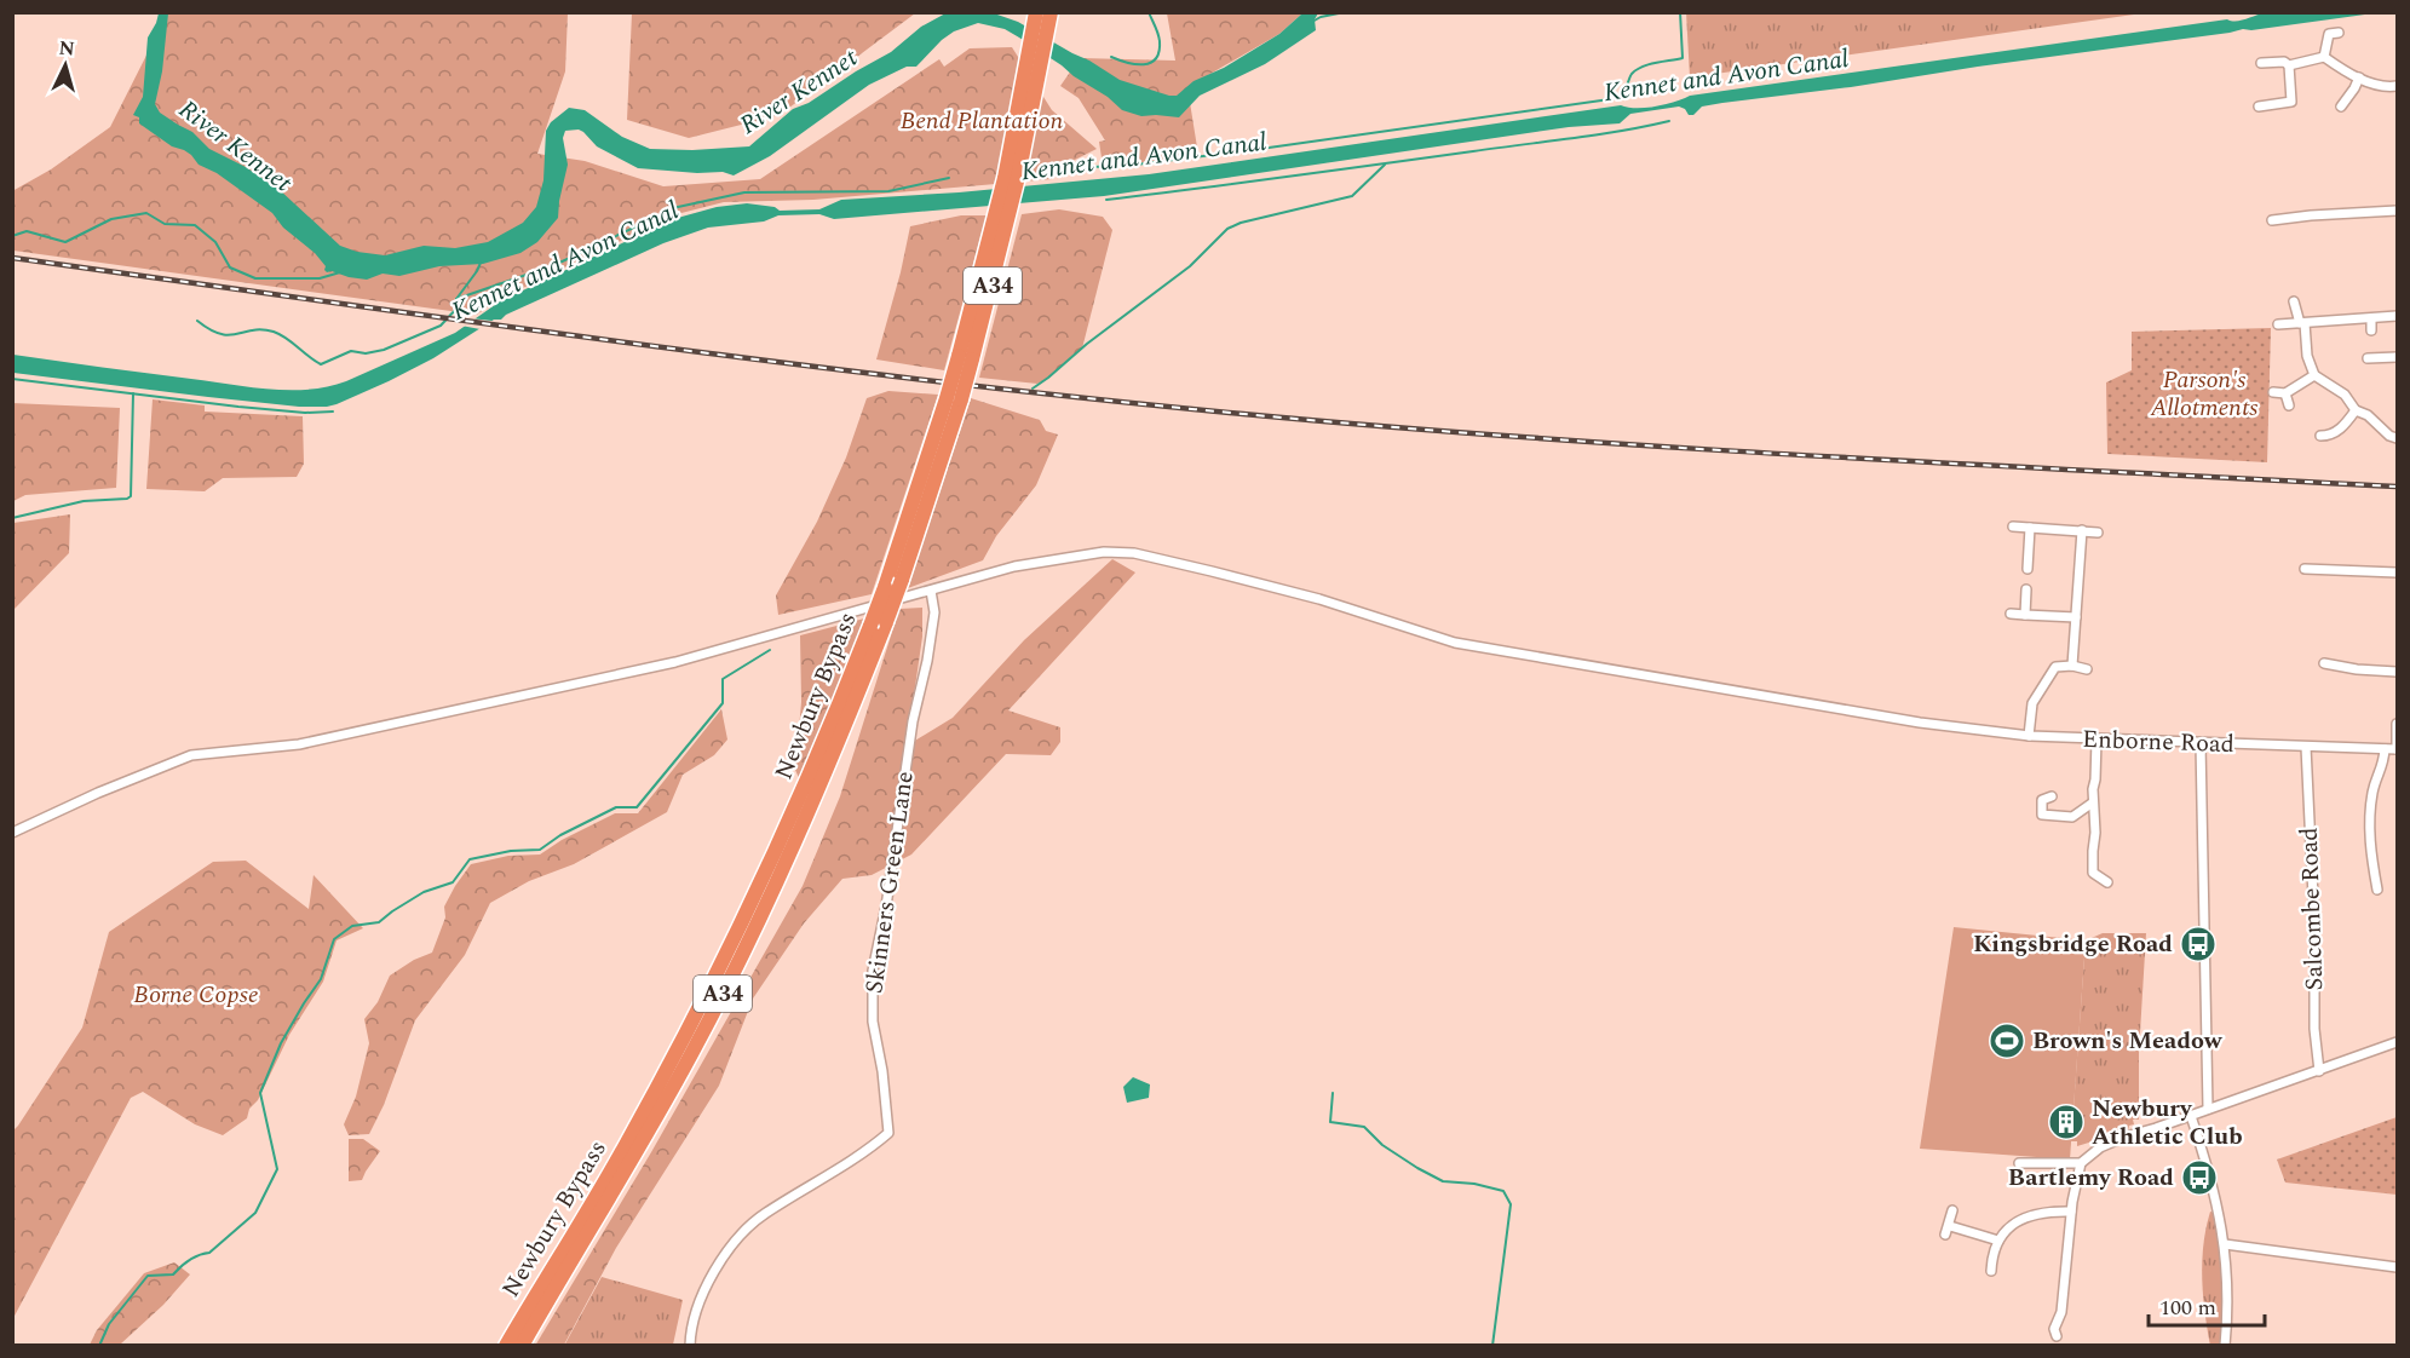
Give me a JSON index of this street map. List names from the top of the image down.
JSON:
{
  "streets": {
    "highway": ["A34", "Newbury Bypass"],
    "street": ["Enborne Road", "Skinners Green Lane", "Salcombe Road"]
  },
  "crossings": [
    ["Enborne Road", "Skinners Green Lane"],
    ["Enborne Road", "Salcombe Road"]
  ],
  "water": ["Kennet and Avon Canal", "River Kennet"],
  "parks": ["Bend Plantation", "Parson's Allotments", "Borne Copse"],
  "places": {
    "bus stop": ["Kingsbridge Road", "Bartlemy Road"],
    "sports": ["Brown's Meadow"],
    "building": ["Newbury Athletic Club"]
  },
  "scale_bar": "100 m",
  "north": "top"
}
